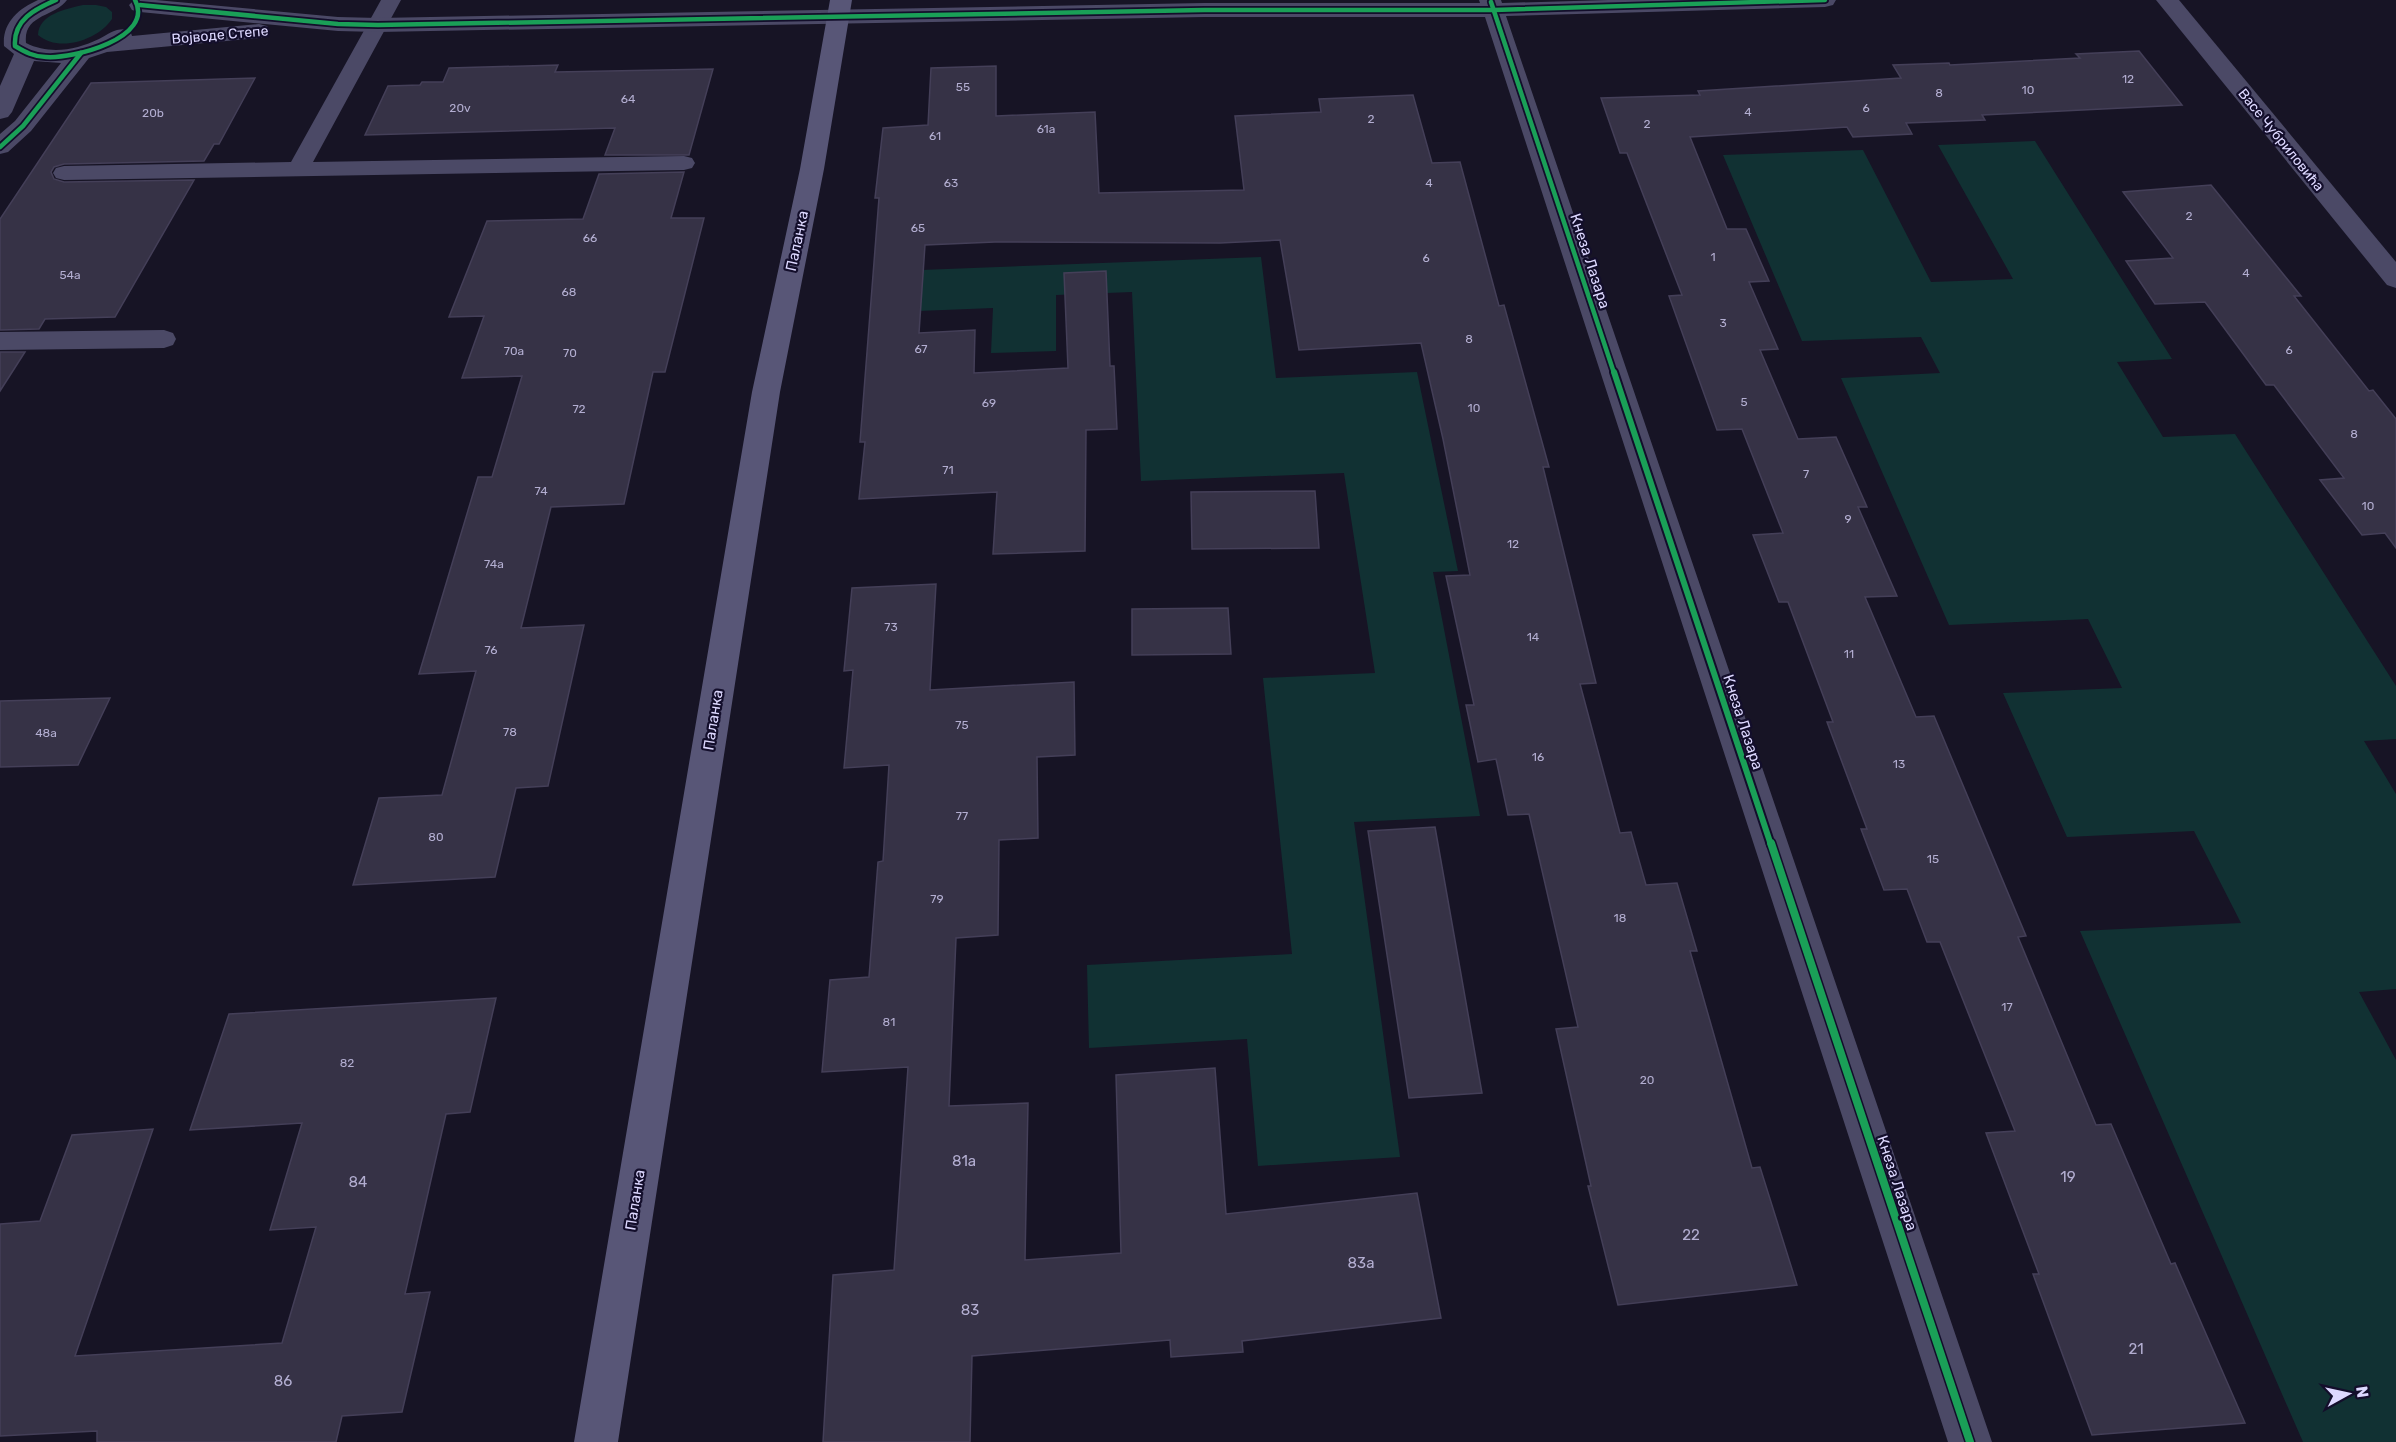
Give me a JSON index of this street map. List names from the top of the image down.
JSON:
{
  "streets": {
    "main road": ["Паланка"],
    "street": ["Војводе Степе", "Васе Чубриловића", "Кнеза Лазара"]
  },
  "crossings": [
    ["Војводе Степе", "Паланка"],
    ["Војводе Степе", "Кнеза Лазара"]
  ],
  "house_numbers": [
    "12",
    "55",
    "10",
    "8",
    "64",
    "20v",
    "6",
    "4",
    "20b",
    "2",
    "2",
    "61a",
    "61",
    "63",
    "4",
    "2",
    "65",
    "66",
    "1",
    "6",
    "4",
    "54a",
    "68",
    "3",
    "8",
    "67",
    "6",
    "70a",
    "70",
    "5",
    "69",
    "10",
    "72",
    "8",
    "71",
    "7",
    "74",
    "10",
    "9",
    "12",
    "74a",
    "73",
    "14",
    "76",
    "11",
    "75",
    "78",
    "48a",
    "16",
    "13",
    "77",
    "80",
    "15",
    "79",
    "18",
    "17",
    "81",
    "82",
    "20",
    "81a",
    "19",
    "84",
    "22",
    "83a",
    "83",
    "21",
    "86"
  ],
  "north": "right"
}
